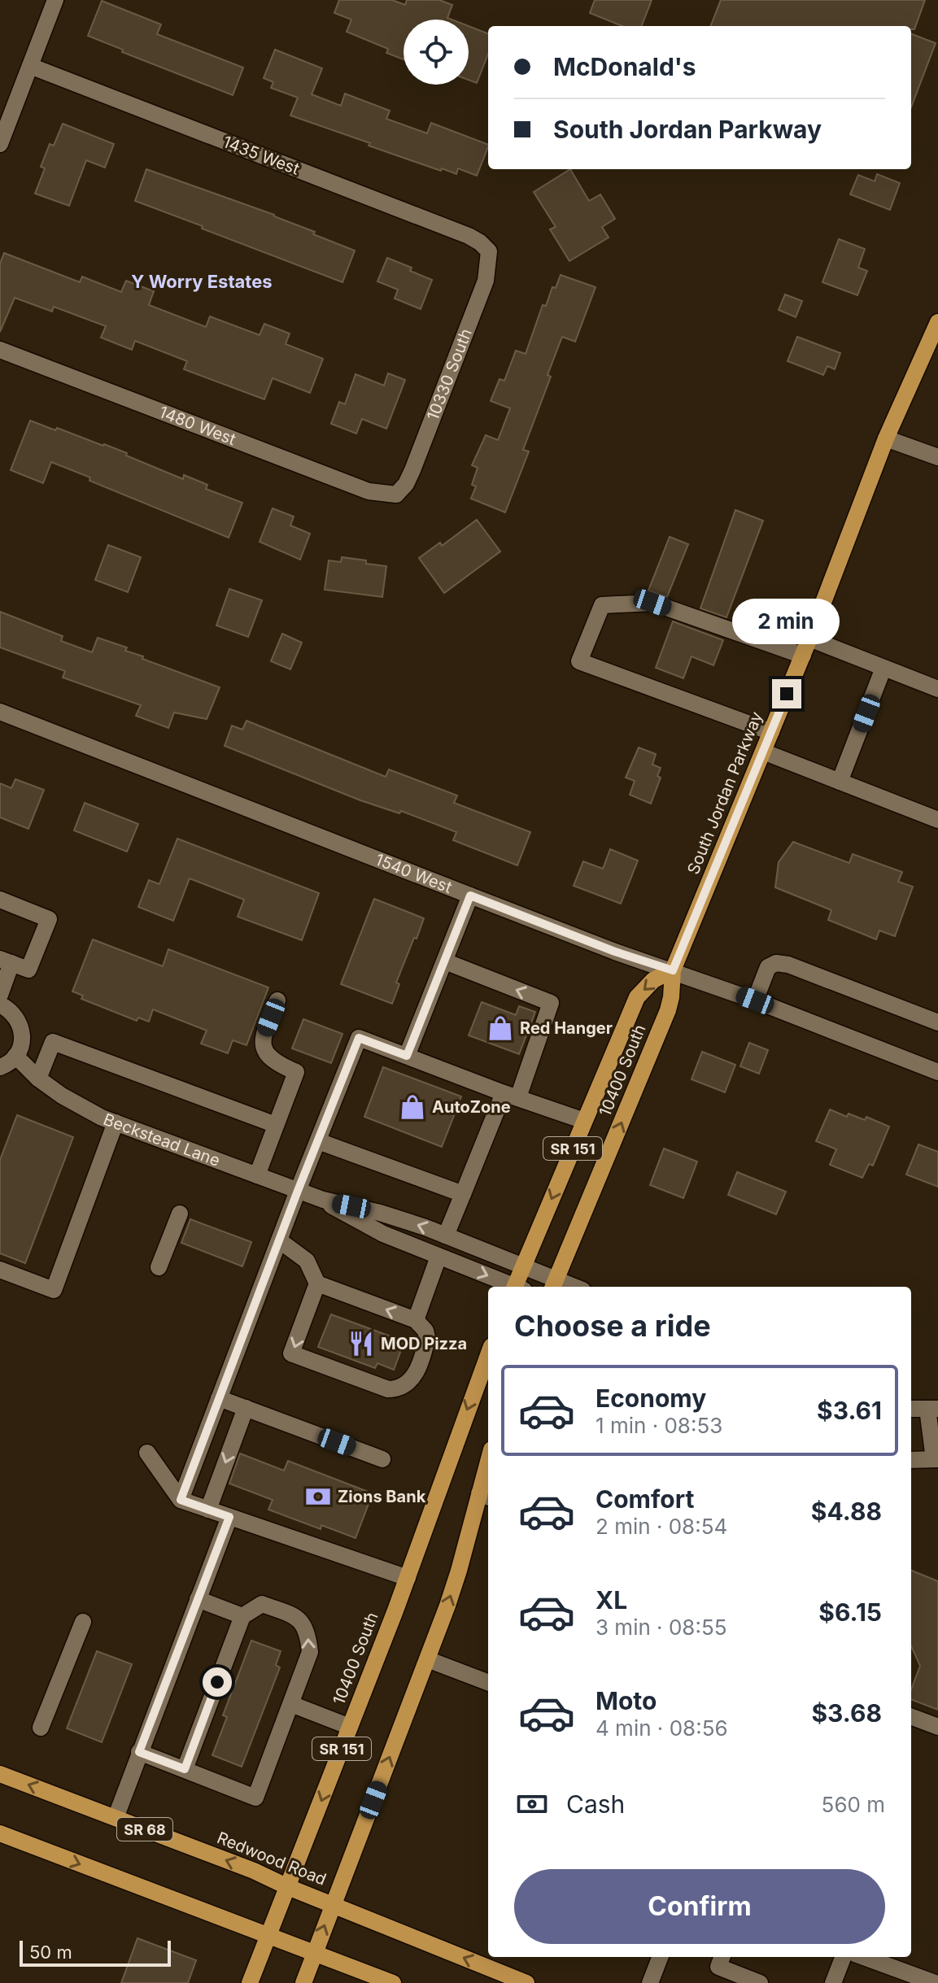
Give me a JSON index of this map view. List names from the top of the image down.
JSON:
{
  "streets": {
    "main road": [
      "South Jordan Parkway",
      "10400 South",
      "SR 151",
      "SR 68",
      "Redwood Road"
    ],
    "street": [
      "1435 West",
      "10330 South",
      "1480 West",
      "1540 West",
      "Beckstead Lane"
    ]
  },
  "crossings": [
    ["1435 West", "10330 South"],
    ["10330 South", "1480 West"],
    ["South Jordan Parkway", "1540 West"],
    ["South Jordan Parkway", "10400 South"],
    ["1540 West", "10400 South"],
    ["10400 South", "Beckstead Lane"],
    ["10400 South", "Redwood Road"],
    ["SR 151", "Redwood Road"]
  ],
  "districts": ["Y Worry Estates"],
  "places": {
    "shop": ["Red Hanger", "AutoZone"],
    "restaurant": ["MOD Pizza"],
    "bank": ["Zions Bank"]
  },
  "scale_bar": "50 m",
  "page": {
    "banner": ["McDonald's", "South Jordan Parkway"],
    "bubble": "2 min",
    "heading": "Choose a ride",
    "list": [
      {
        "name": "Economy",
        "note": "1 min · 08:53",
        "value": "$3.61"
      },
      {
        "name": "Comfort",
        "note": "2 min · 08:54",
        "value": "$4.88"
      },
      {
        "name": "XL",
        "note": "3 min · 08:55",
        "value": "$6.15"
      },
      {
        "name": "Moto",
        "note": "4 min · 08:56",
        "value": "$3.68"
      }
    ],
    "pay": ["Cash", "560 m"],
    "buttons": "Confirm",
    "scale": "50 m"
  }
}
